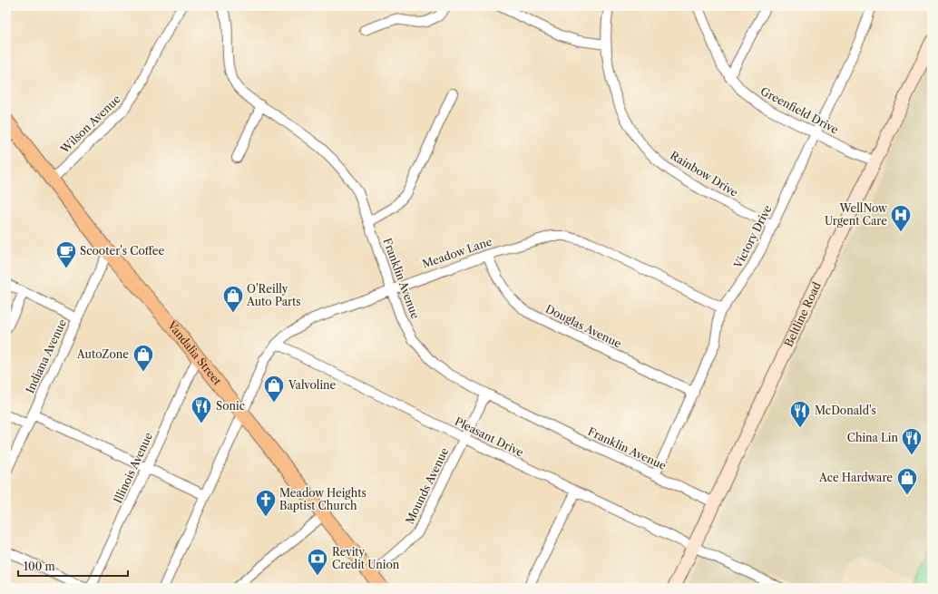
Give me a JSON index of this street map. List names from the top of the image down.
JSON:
{
  "streets": {
    "main road": ["Beltline Road", "Vandalia Street"],
    "street": [
      "Greenfield Drive",
      "Wilson Avenue",
      "Rainbow Drive",
      "Victory Drive",
      "Meadow Lane",
      "Franklin Avenue",
      "Douglas Avenue",
      "Indiana Avenue",
      "Pleasant Drive",
      "Illinois Avenue",
      "Mounds Avenue"
    ]
  },
  "crossings": [
    ["Greenfield Drive", "Victory Drive"],
    ["Greenfield Drive", "Beltline Road"],
    ["Wilson Avenue", "Vandalia Street"],
    ["Rainbow Drive", "Victory Drive"],
    ["Victory Drive", "Meadow Lane"],
    ["Victory Drive", "Franklin Avenue"],
    ["Victory Drive", "Douglas Avenue"],
    ["Meadow Lane", "Franklin Avenue"],
    ["Meadow Lane", "Douglas Avenue"],
    ["Meadow Lane", "Vandalia Street"],
    ["Meadow Lane", "Pleasant Drive"],
    ["Franklin Avenue", "Beltline Road"],
    ["Franklin Avenue", "Mounds Avenue"],
    ["Beltline Road", "Pleasant Drive"],
    ["Vandalia Street", "Indiana Avenue"],
    ["Vandalia Street", "Illinois Avenue"],
    ["Vandalia Street", "Mounds Avenue"],
    ["Pleasant Drive", "Mounds Avenue"]
  ],
  "places": {
    "hospital": ["WellNow Urgent Care"],
    "cafe": ["Scooter's Coffee"],
    "shop": [
      "O'Reilly Auto Parts",
      "AutoZone",
      "Valvoline",
      "Ace Hardware"
    ],
    "restaurant": ["Sonic", "McDonald's", "China Lin"],
    "church": ["Meadow Heights Baptist Church"],
    "bank": ["Revity Credit Union"]
  },
  "scale_bar": "100 m"
}
